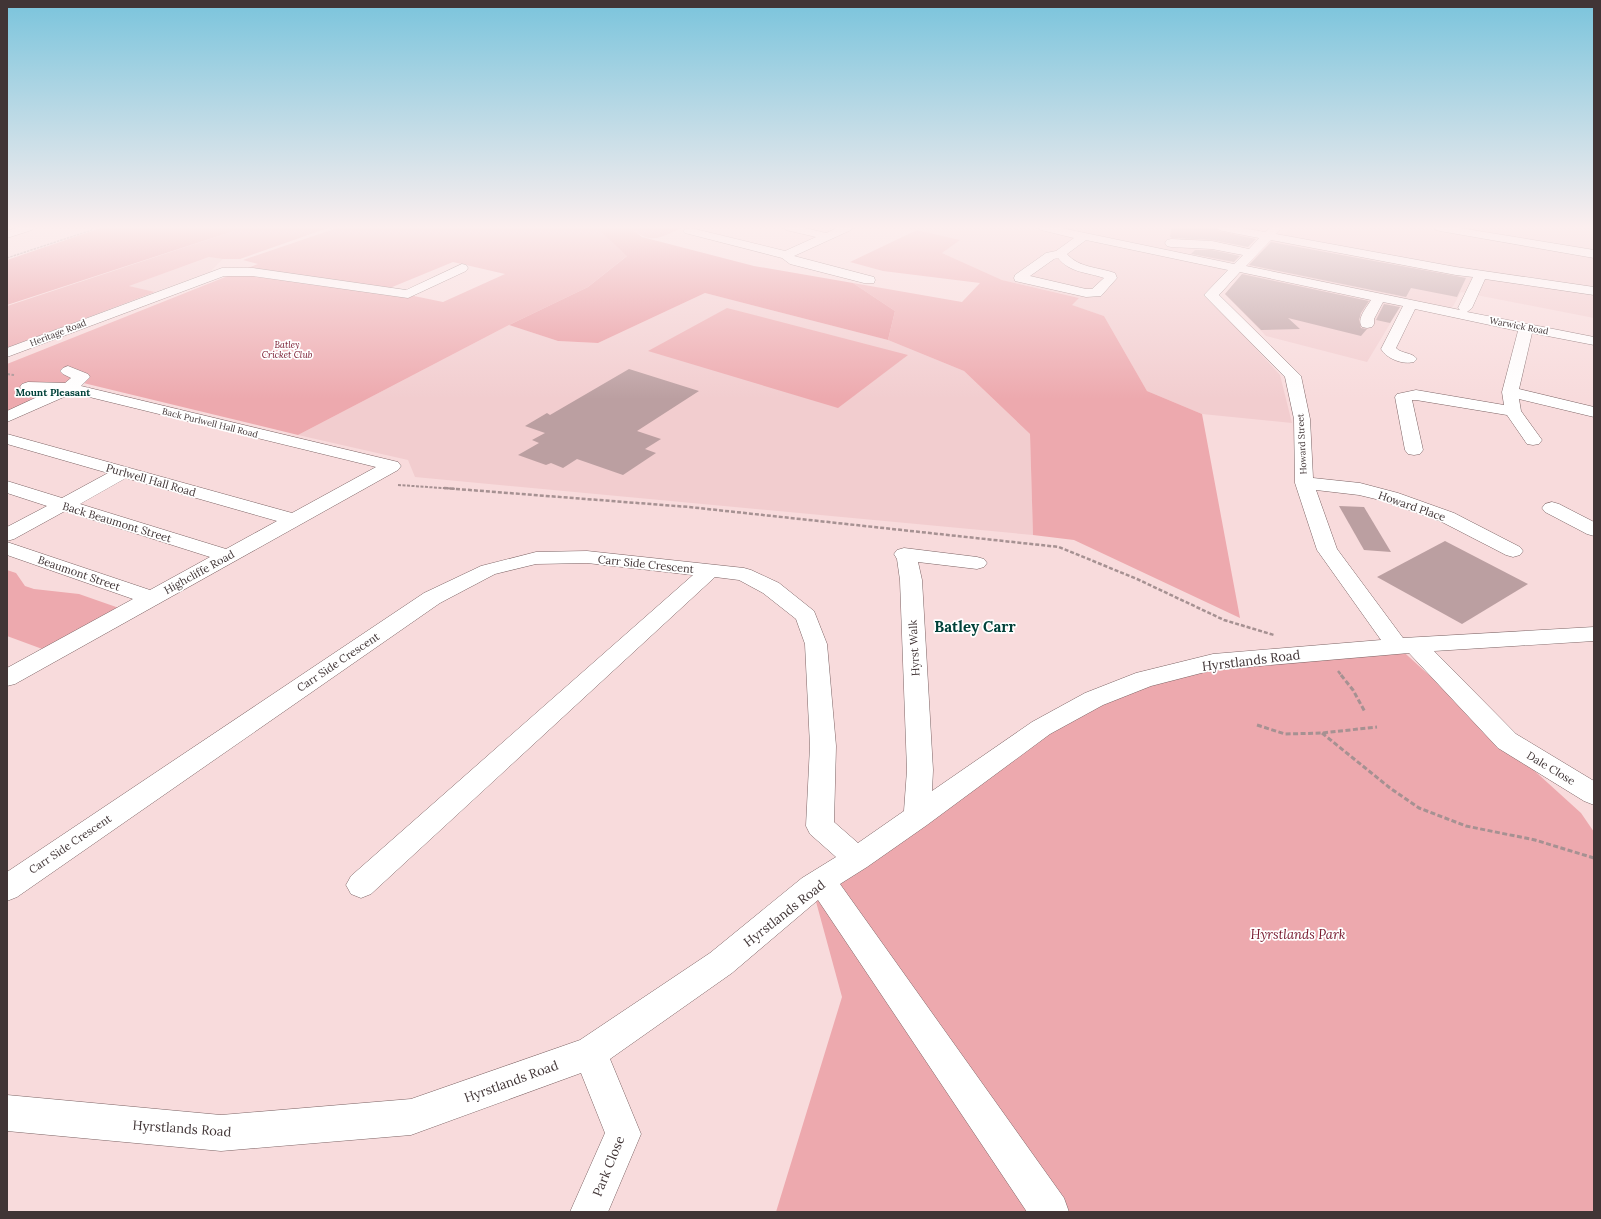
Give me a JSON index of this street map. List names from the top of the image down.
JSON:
{
  "streets": {
    "street": [
      "Warwick Road",
      "Heritage Road",
      "Back Purlwell Hall Road",
      "Howard Street",
      "Purlwell Hall Road",
      "Howard Place",
      "Back Beaumont Street",
      "Carr Side Crescent",
      "Highcliffe Road",
      "Beaumont Street",
      "Hyrst Walk",
      "Hyrstlands Road",
      "Dale Close",
      "Park Close"
    ]
  },
  "crossings": [
    ["Back Purlwell Hall Road", "Highcliffe Road"],
    ["Howard Street", "Howard Place"],
    ["Howard Street", "Hyrstlands Road"],
    ["Howard Street", "Dale Close"],
    ["Purlwell Hall Road", "Highcliffe Road"],
    ["Back Beaumont Street", "Highcliffe Road"],
    ["Carr Side Crescent", "Hyrstlands Road"],
    ["Highcliffe Road", "Beaumont Street"],
    ["Hyrst Walk", "Hyrstlands Road"],
    ["Hyrstlands Road", "Park Close"]
  ],
  "districts": ["Mount Pleasant", "Batley Carr"],
  "parks": ["Batley Cricket Club", "Hyrstlands Park"]
}
